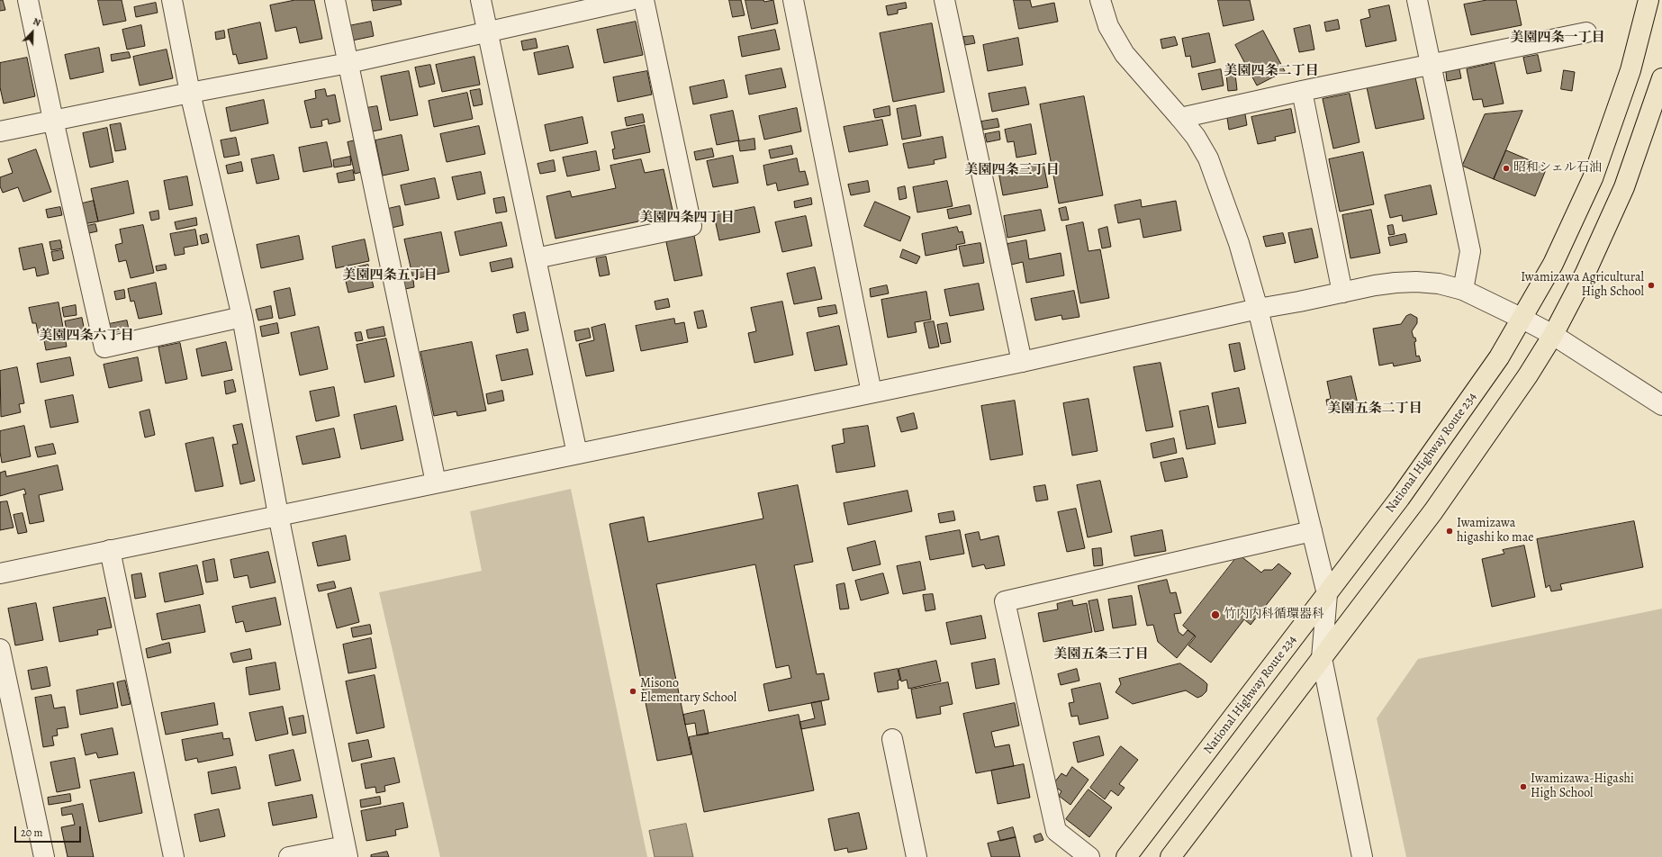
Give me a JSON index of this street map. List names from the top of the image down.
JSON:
{
  "streets": {
    "highway": ["National Highway Route 234"]
  },
  "districts": [
    "美園四条一丁目",
    "美園四条二丁目",
    "美園四条三丁目",
    "美園四条四丁目",
    "美園四条五丁目",
    "美園四条六丁目",
    "美園五条二丁目",
    "美園五条三丁目"
  ],
  "places": [
    "昭和シェル石油",
    "Iwamizawa Agricultural High School",
    "Iwamizawa higashi ko mae",
    "竹内内科循環器科",
    "Misono Elementary School",
    "Iwamizawa-Higashi High School"
  ],
  "scale_bar": "20 m",
  "north": "top right"
}
